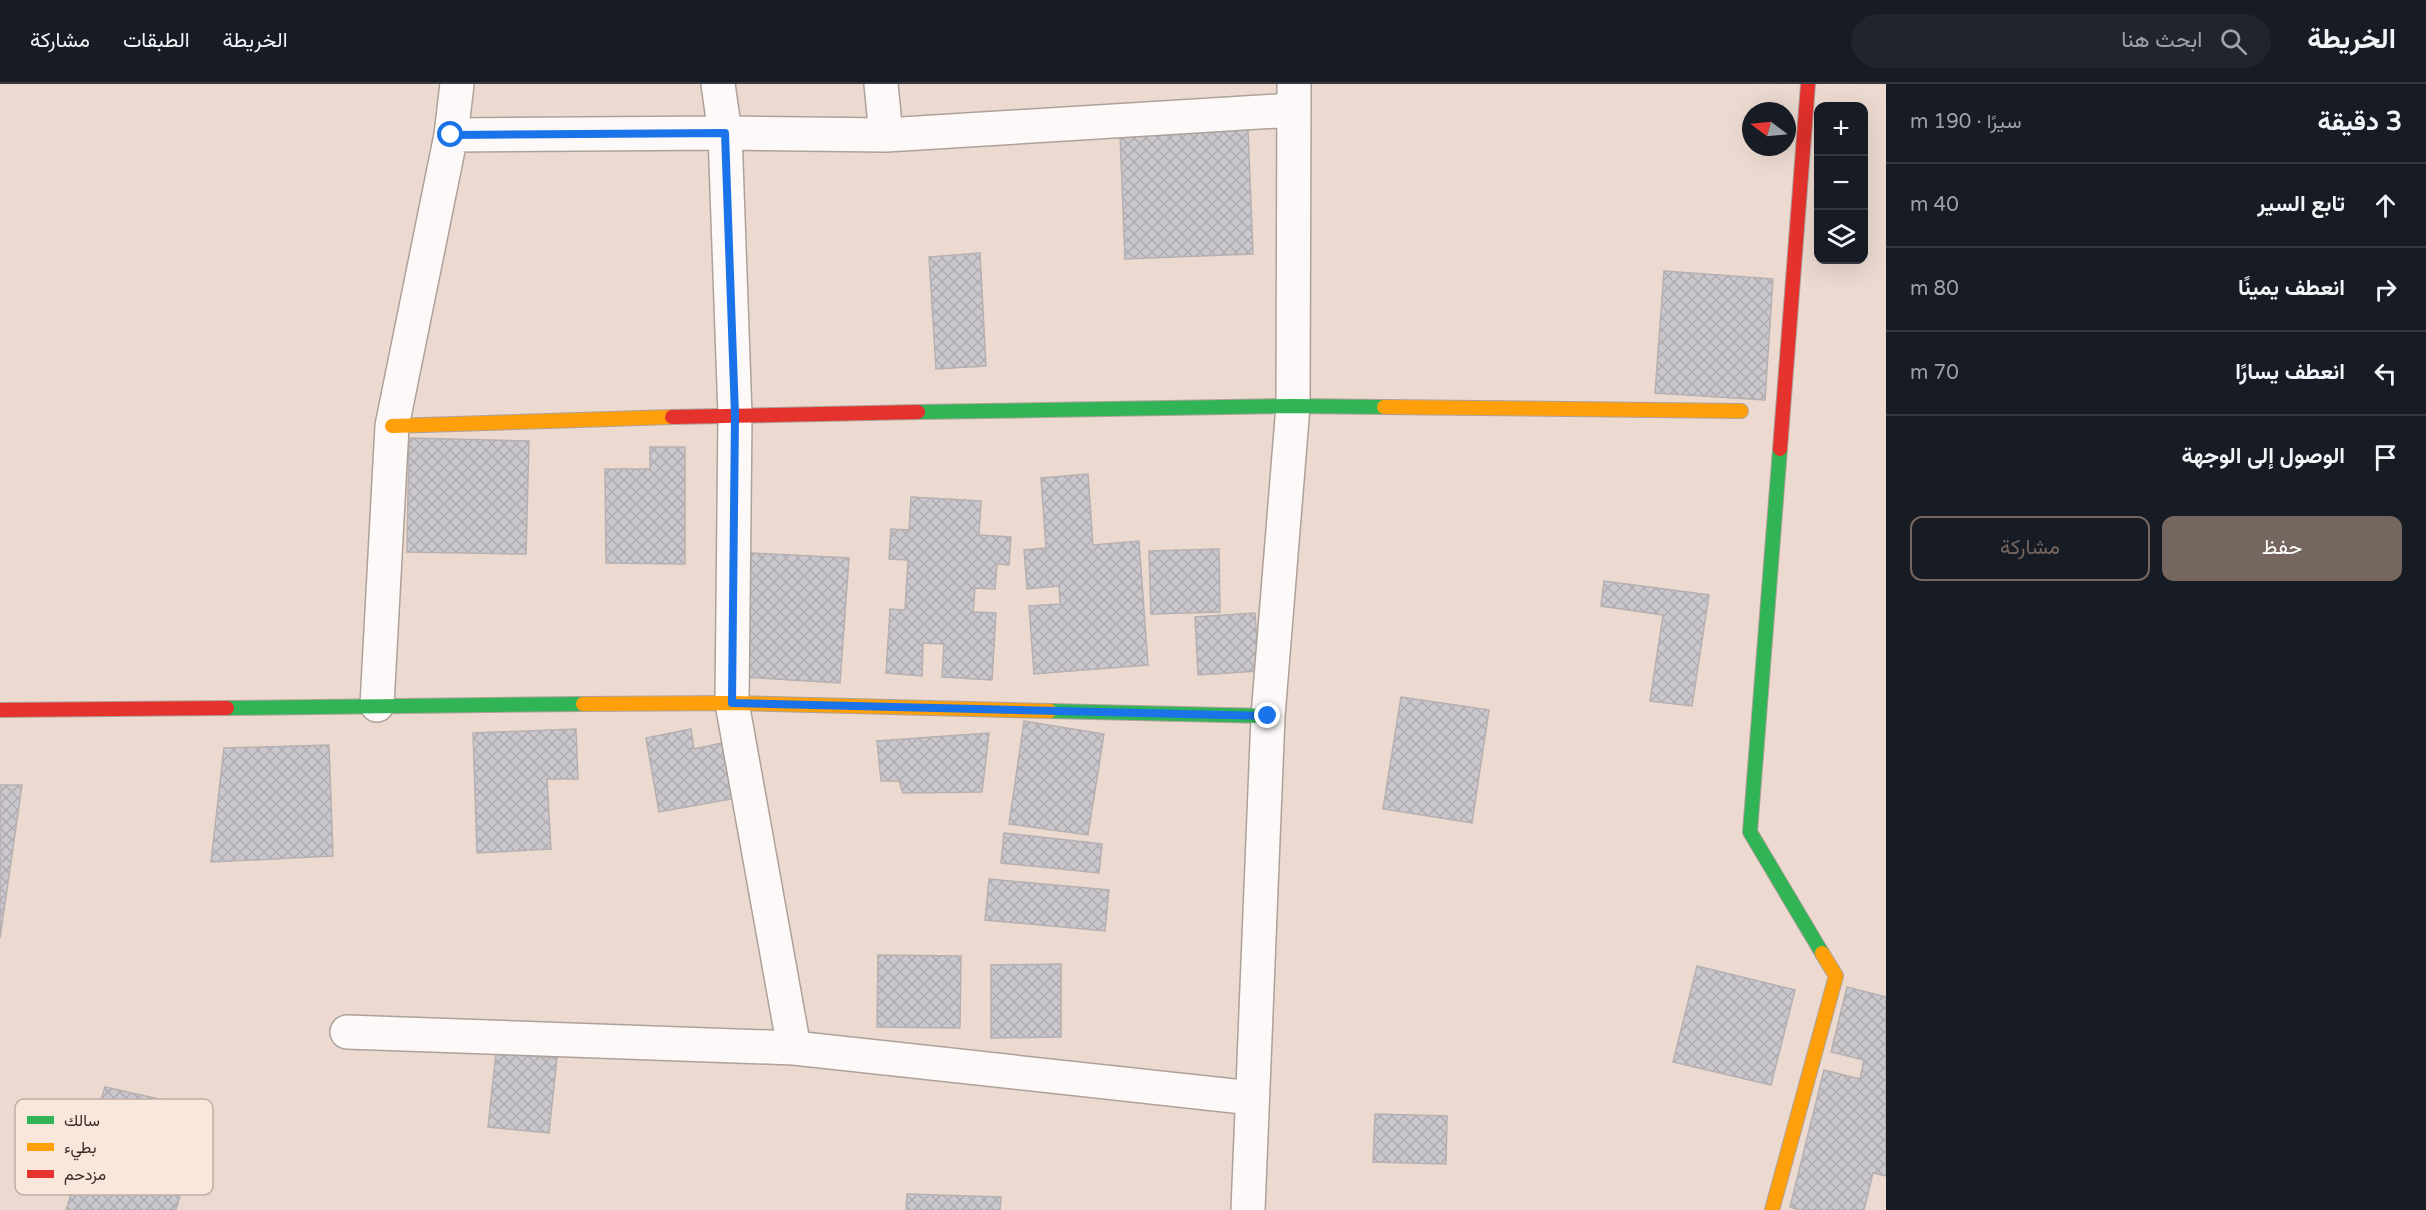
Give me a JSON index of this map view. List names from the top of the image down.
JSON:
{
  "legend": ["سالك", "بطيء", "مزدحم"],
  "north": "left",
  "page": {
    "header": "الخريطة",
    "search": "ابحث هنا",
    "nav": ["الخريطة", "الطبقات", "مشاركة"],
    "heading": ["3 دقيقة", "سيرًا · 190 m"],
    "map_buttons": ["+", "−"],
    "list": [
      ["تابع السير", "40 m"],
      ["انعطف يمينًا", "80 m"],
      ["انعطف يسارًا", "70 m"],
      "الوصول إلى الوجهة"
    ],
    "buttons": ["حفظ", "مشاركة"]
  }
}
